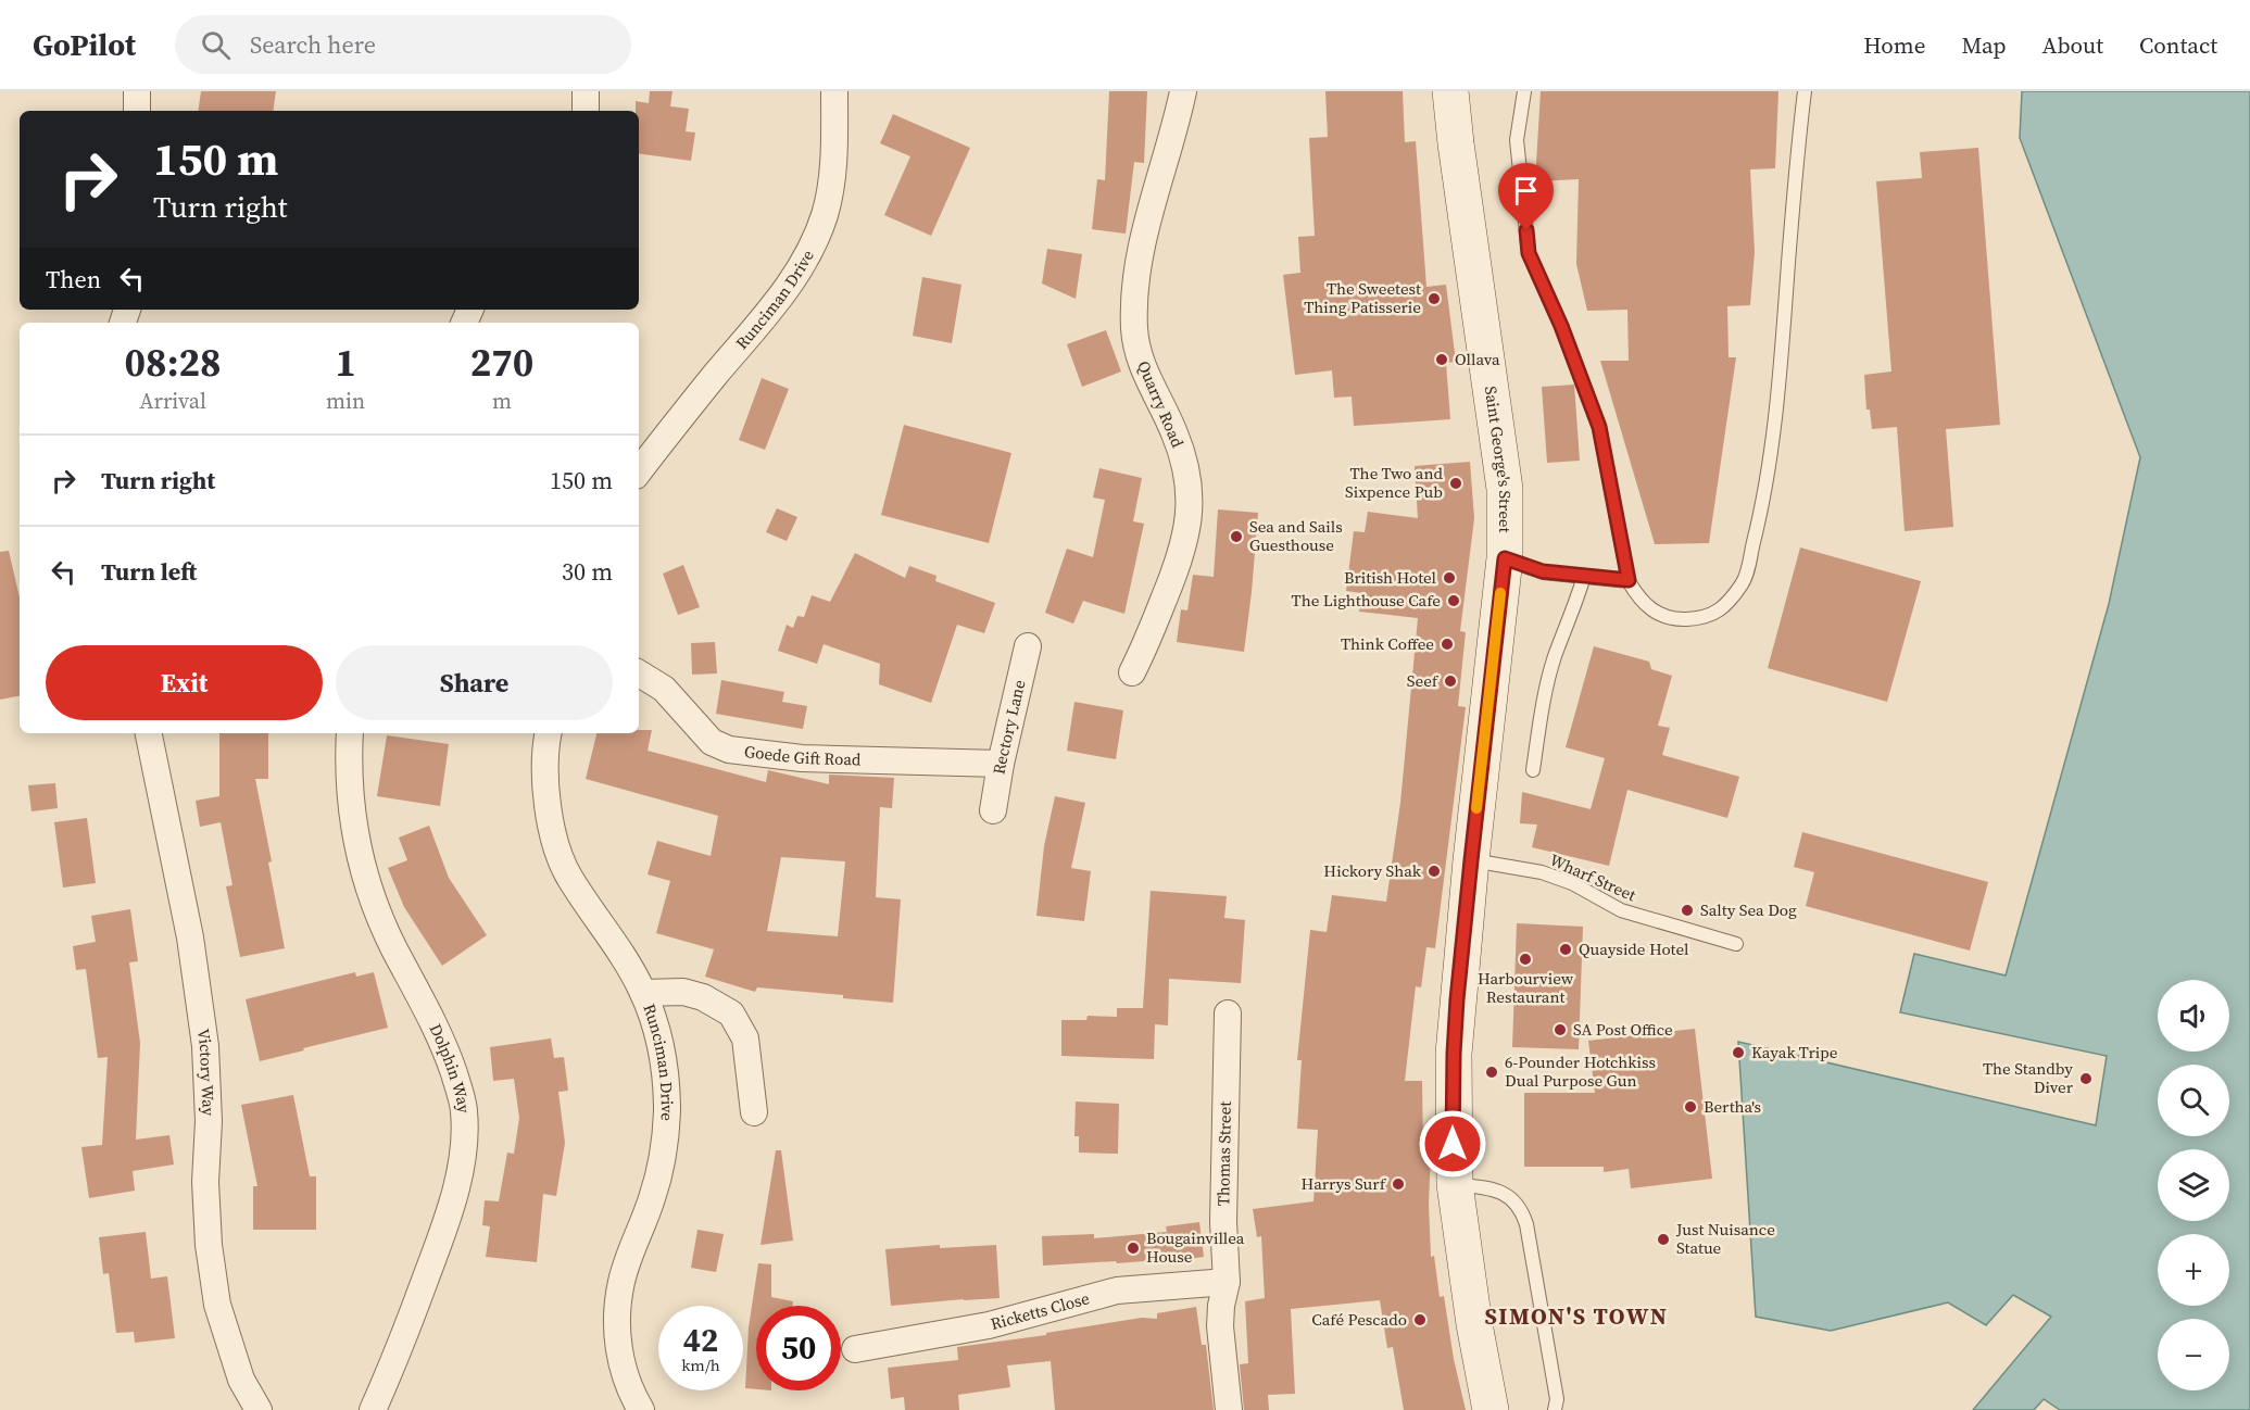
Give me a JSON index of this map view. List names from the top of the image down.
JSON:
{
  "streets": {
    "main road": ["Saint George's Street"],
    "street": [
      "Runciman Drive",
      "Quarry Road",
      "Rectory Lane",
      "Goede Gift Road",
      "Dolphin Way",
      "Victory Way",
      "Thomas Street",
      "Ricketts Close"
    ],
    "lane": ["Wharf Street"]
  },
  "crossings": [
    ["Saint George's Street", "Wharf Street"],
    ["Rectory Lane", "Goede Gift Road"],
    ["Thomas Street", "Ricketts Close"]
  ],
  "districts": ["SIMON'S TOWN"],
  "places": [
    "The Sweetest Thing Patisserie",
    "Ollava",
    "The Two and Sixpence Pub",
    "Sea and Sails Guesthouse",
    "British Hotel",
    "The Lighthouse Cafe",
    "Think Coffee",
    "Seef",
    "Hickory Shak",
    "Salty Sea Dog",
    "Quayside Hotel",
    "Harbourview Restaurant",
    "SA Post Office",
    "Kayak Tripe",
    "6-Pounder Hotchkiss Dual Purpose Gun",
    "The Standby Diver",
    "Bertha's",
    "Harrys Surf",
    "Just Nuisance Statue",
    "Bougainvillea House",
    "Café Pescado"
  ],
  "page": {
    "header": "GoPilot",
    "search": "Search here",
    "nav": [
      "Home",
      "Map",
      "About",
      "Contact"
    ],
    "turn": ["150 m", "Turn right"],
    "then": "Then",
    "eta": [
      "08:28",
      "Arrival",
      "1",
      "min",
      "270",
      "m"
    ],
    "list": [
      {
        "name": "Turn right",
        "value": "150 m"
      },
      {
        "name": "Turn left",
        "value": "30 m"
      }
    ],
    "buttons": ["Exit", "Share"],
    "map_buttons": ["+", "−"],
    "speed": "42 km/h",
    "limit": "50"
  }
}
